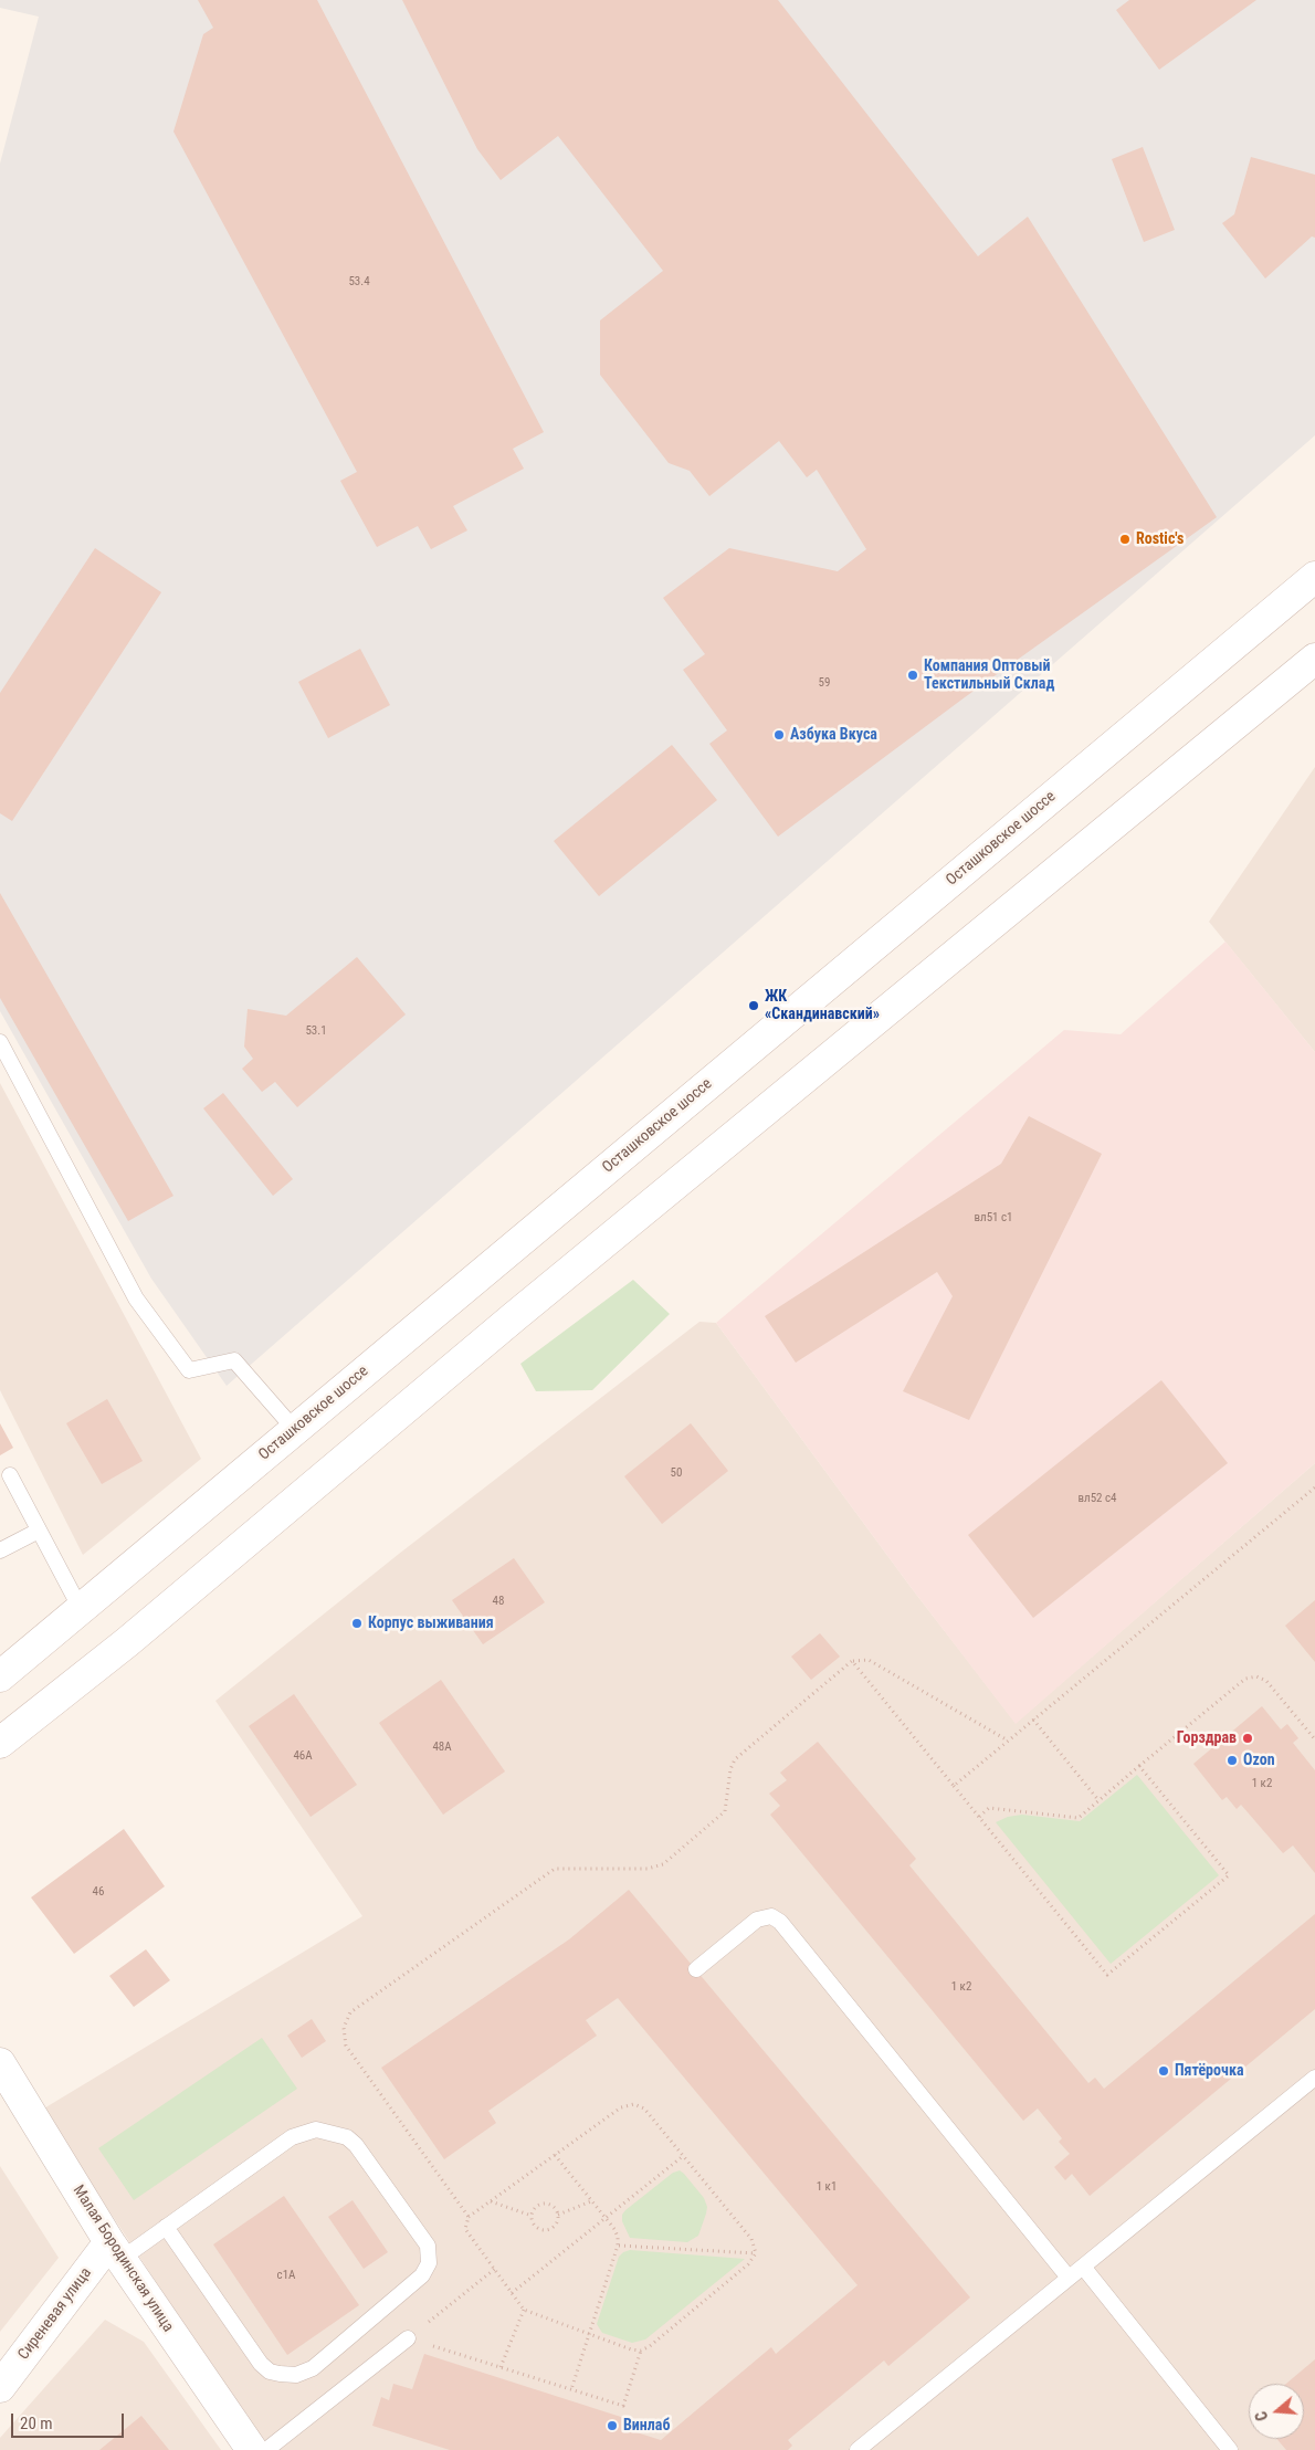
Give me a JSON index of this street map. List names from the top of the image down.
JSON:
{
  "streets": {
    "main road": ["Осташковское шоссе", "Малая Бородинская улица", "Сиреневая улица"]
  },
  "crossings": [
    ["Малая Бородинская улица", "Сиреневая улица"]
  ],
  "places": [
    "Rostic's",
    "Компания Оптовый Текстильный Склад",
    "Азбука Вкуса",
    "ЖК «Скандинавский»",
    "Корпус выживания",
    "Горздрав",
    "Ozon",
    "Пятёрочка",
    "Винлаб"
  ],
  "house_numbers": [
    "53.4",
    "59",
    "53.1",
    "вл51 с1",
    "50",
    "вл52 с4",
    "48",
    "48А",
    "46А",
    "1 к2",
    "46",
    "1 к2",
    "1 к1",
    "с1А"
  ],
  "scale_bar": "20 m",
  "north": "left"
}
